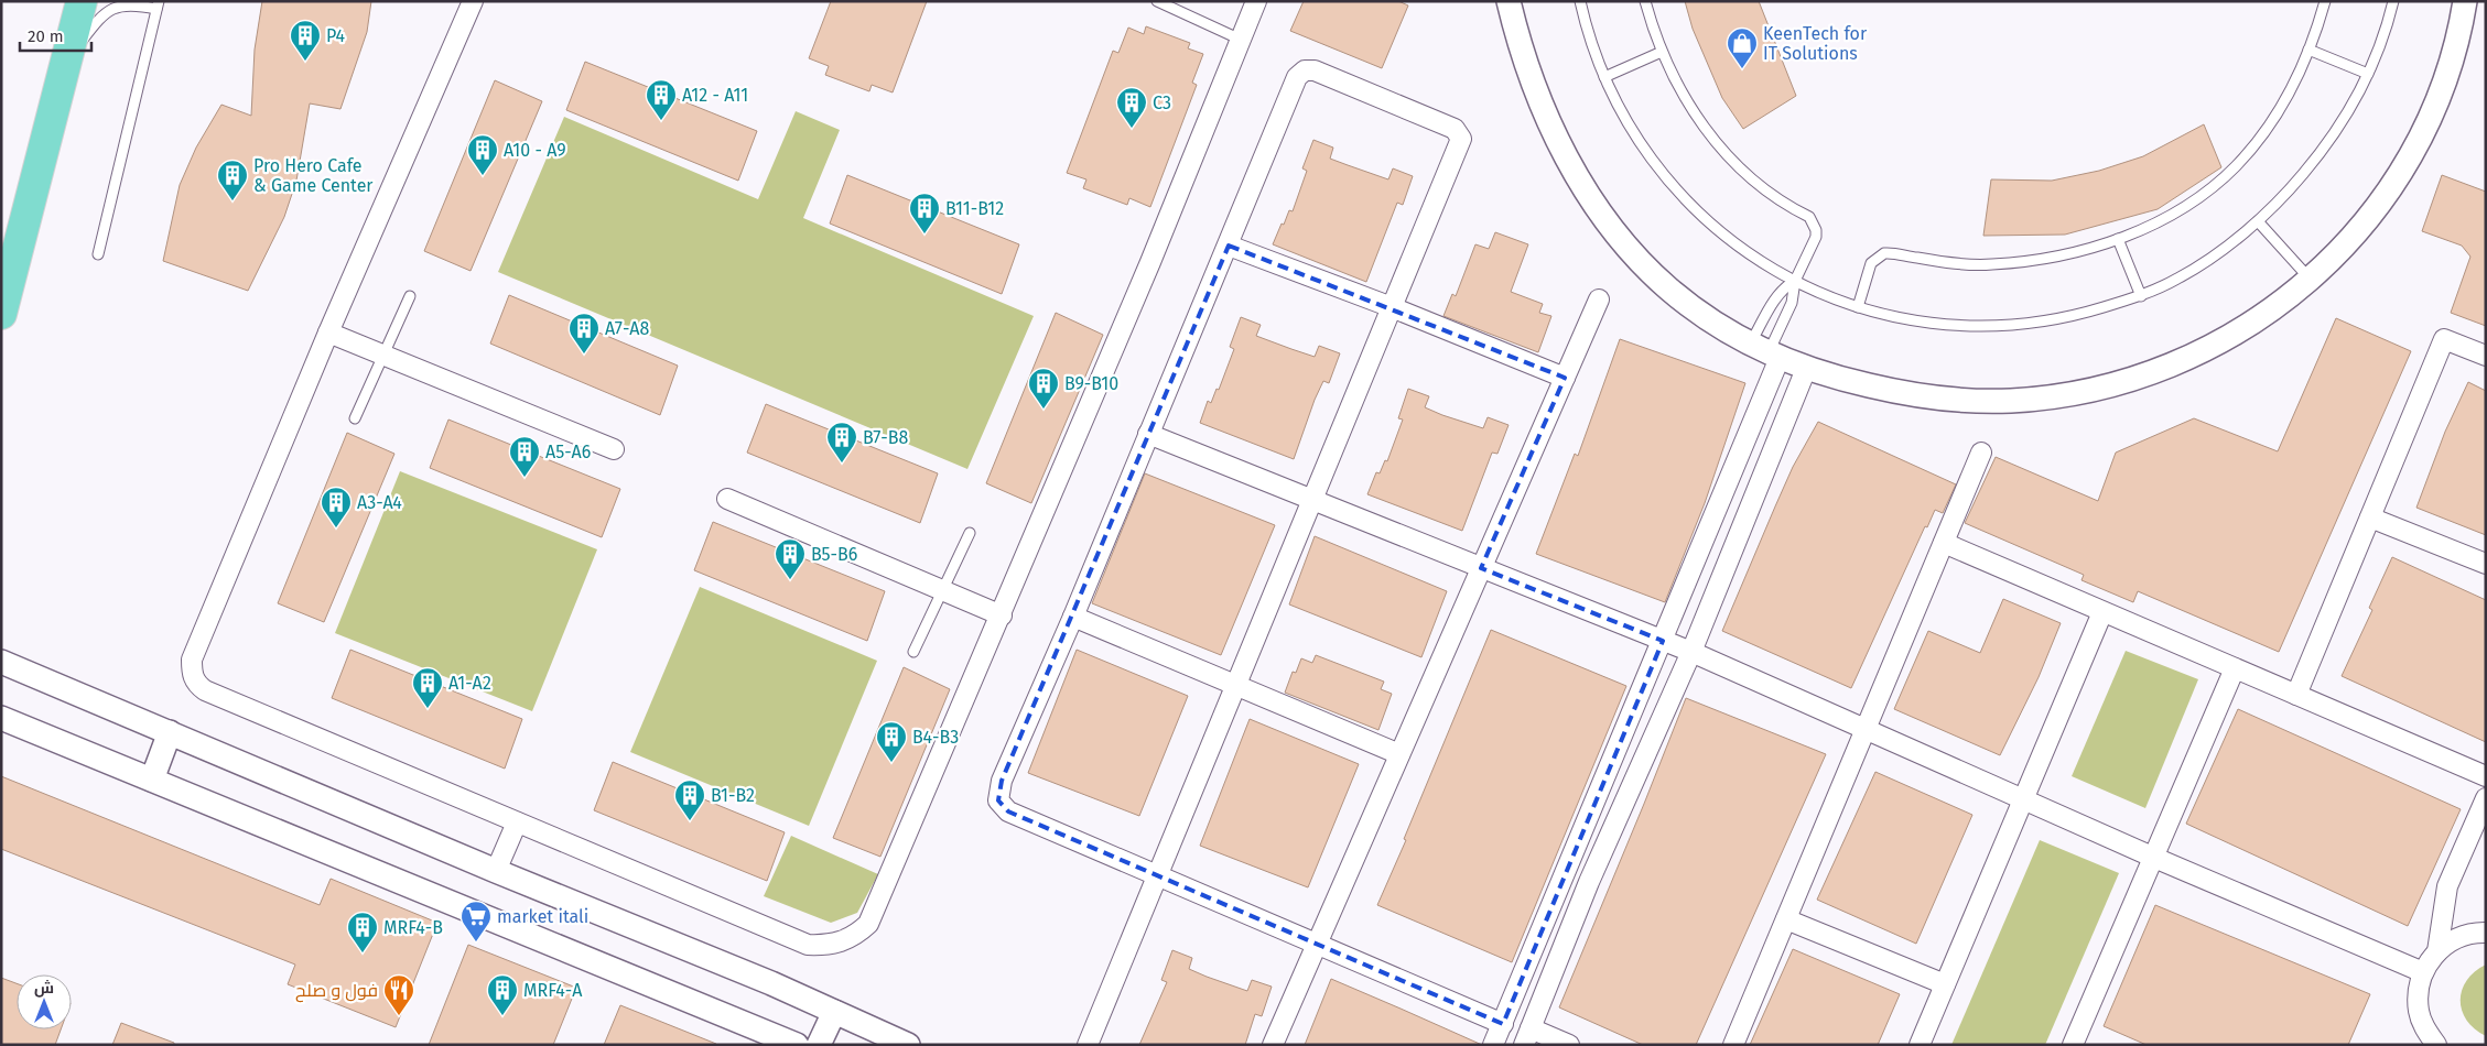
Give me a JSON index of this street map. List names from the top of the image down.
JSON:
{
  "places": {
    "building": [
      "P4",
      "A12 - A11",
      "C3",
      "A10 - A9",
      "Pro Hero Cafe & Game Center",
      "B11-B12",
      "A7-A8",
      "B9-B10",
      "B7-B8",
      "A5-A6",
      "A3-A4",
      "B5-B6",
      "A1-A2",
      "B4-B3",
      "B1-B2",
      "MRF4-B",
      "MRF4-A"
    ],
    "shop": ["KeenTech for IT Solutions"],
    "supermarket": ["market itali"],
    "restaurant": ["فول و صلح"]
  },
  "scale_bar": "20 m",
  "north": "top"
}
